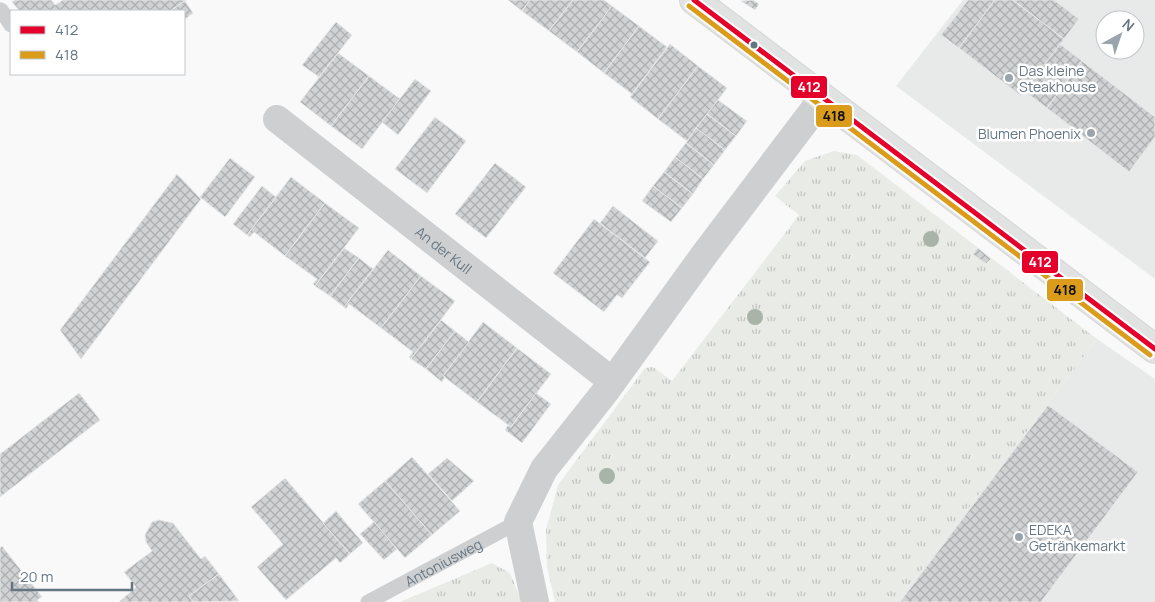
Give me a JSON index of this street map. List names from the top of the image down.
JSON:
{
  "streets": {
    "street": ["An der Kull"],
    "lane": ["Antoniusweg"]
  },
  "places": ["Das kleine Steakhouse", "Blumen Phoenix", "EDEKA Getränkemarkt"],
  "lines": ["transit line 412", "transit line 418"],
  "legend": ["412", "418"],
  "scale_bar": "20 m",
  "north": "top right"
}
